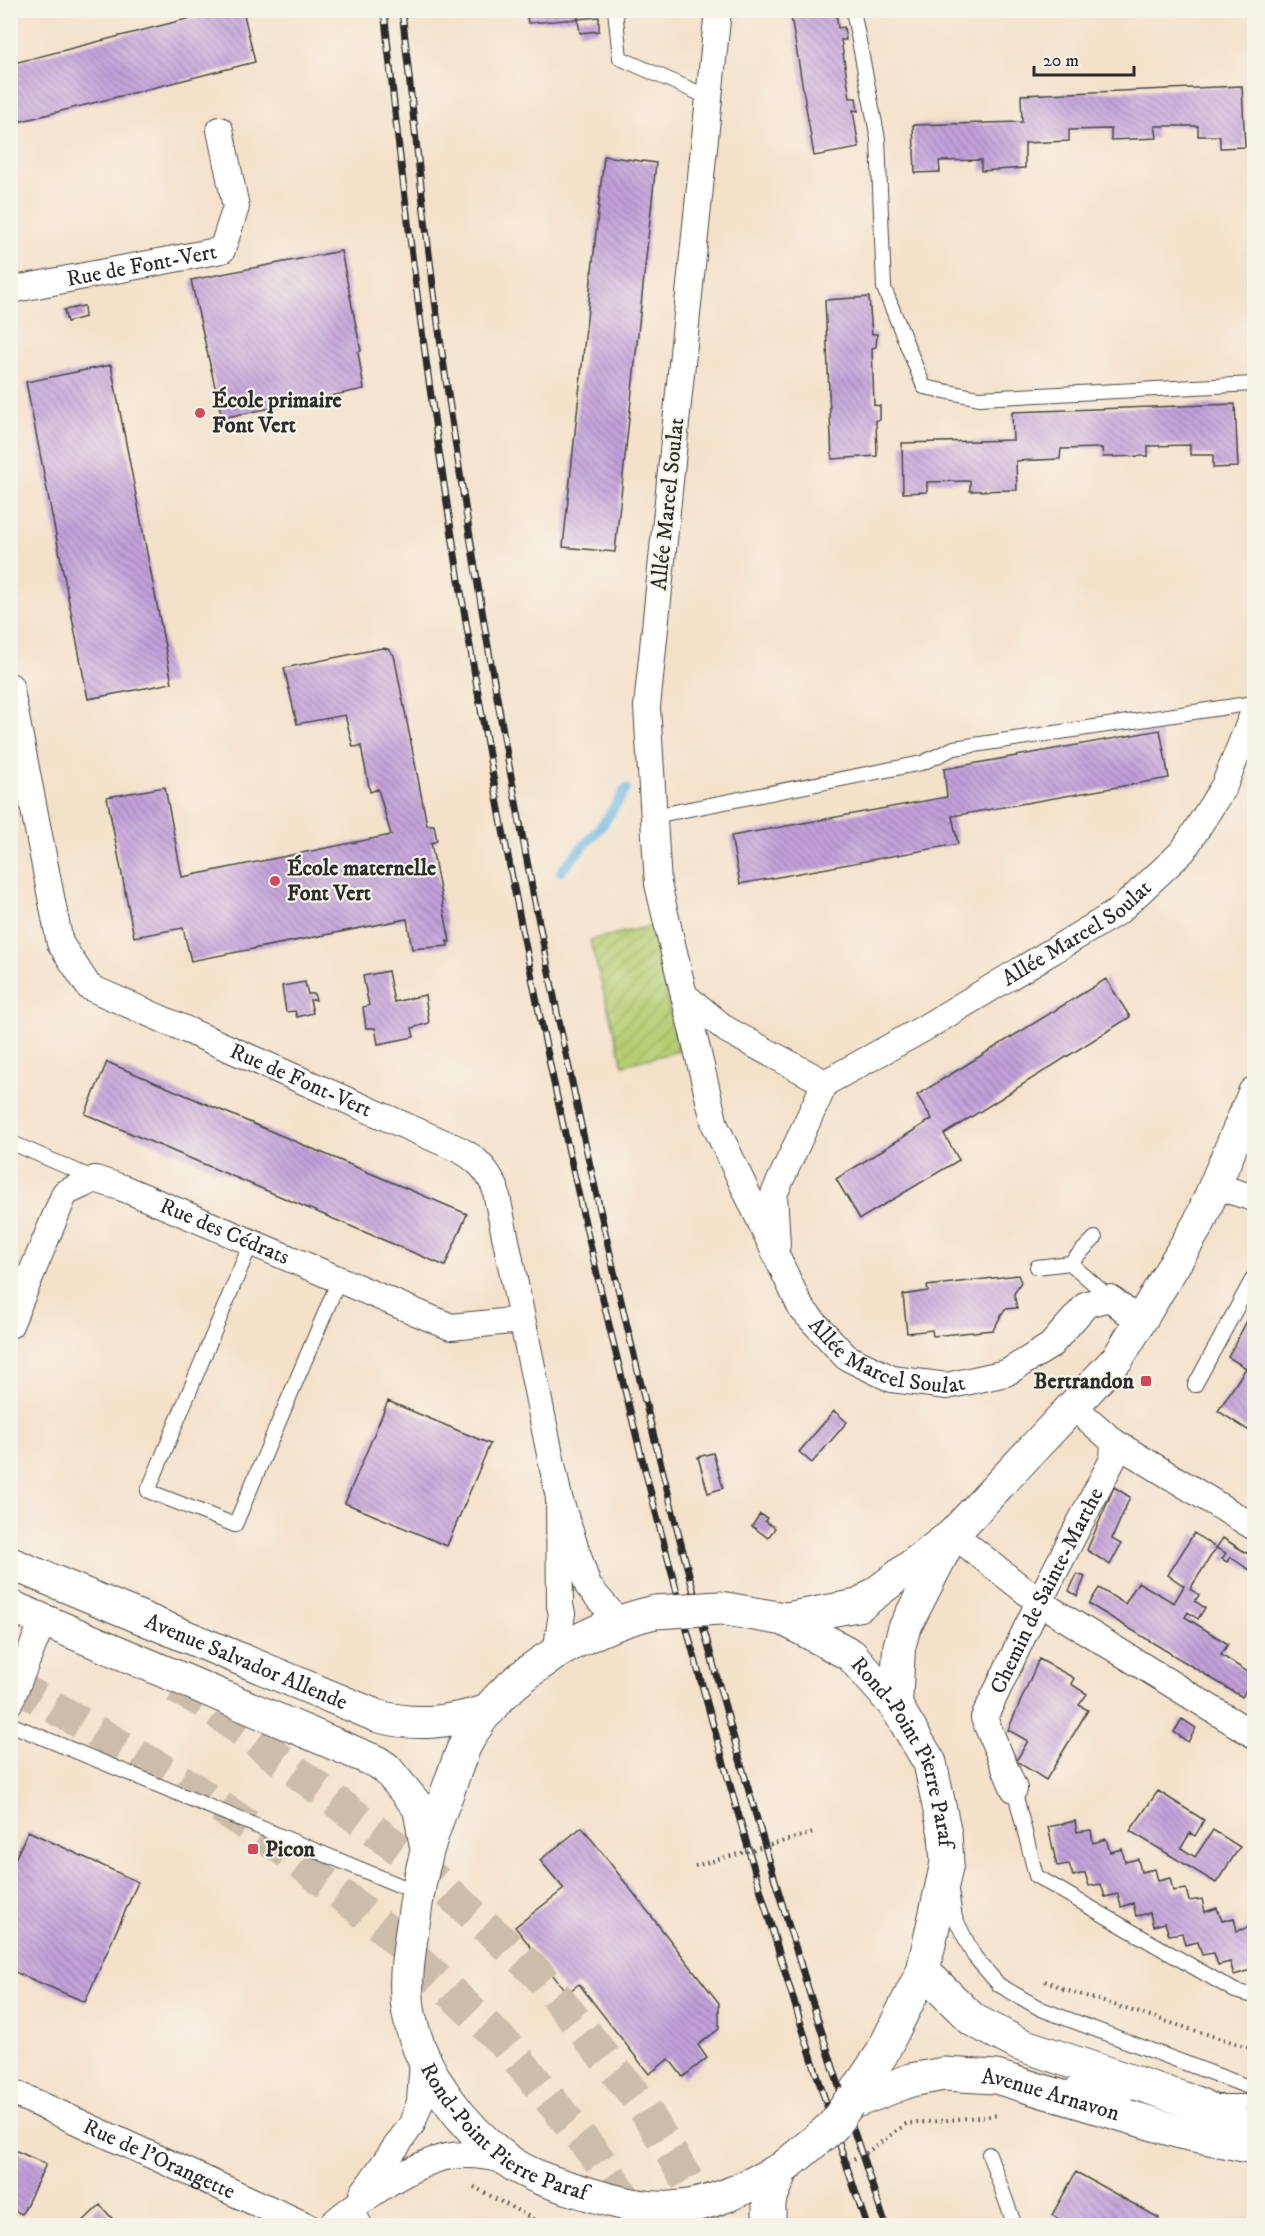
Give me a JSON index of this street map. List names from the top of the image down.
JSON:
{
  "streets": {
    "main road": ["Rond-Point Pierre Paraf", "Avenue Arnavon"],
    "street": [
      "Rue de Font-Vert",
      "Allée Marcel Soulat",
      "Rue des Cédrats",
      "Chemin de Sainte-Marthe",
      "Avenue Salvador Allende",
      "Rue de l'Orangette"
    ]
  },
  "crossings": [
    ["Rue de Font-Vert", "Rue des Cédrats"],
    ["Rue de Font-Vert", "Rond-Point Pierre Paraf"],
    ["Avenue Salvador Allende", "Rond-Point Pierre Paraf"],
    ["Rond-Point Pierre Paraf", "Avenue Arnavon"]
  ],
  "places": {
    "other": ["École primaire Font Vert", "École maternelle Font Vert"],
    "transit": ["Bertrandon", "Picon"]
  },
  "scale_bar": "20 m"
}
